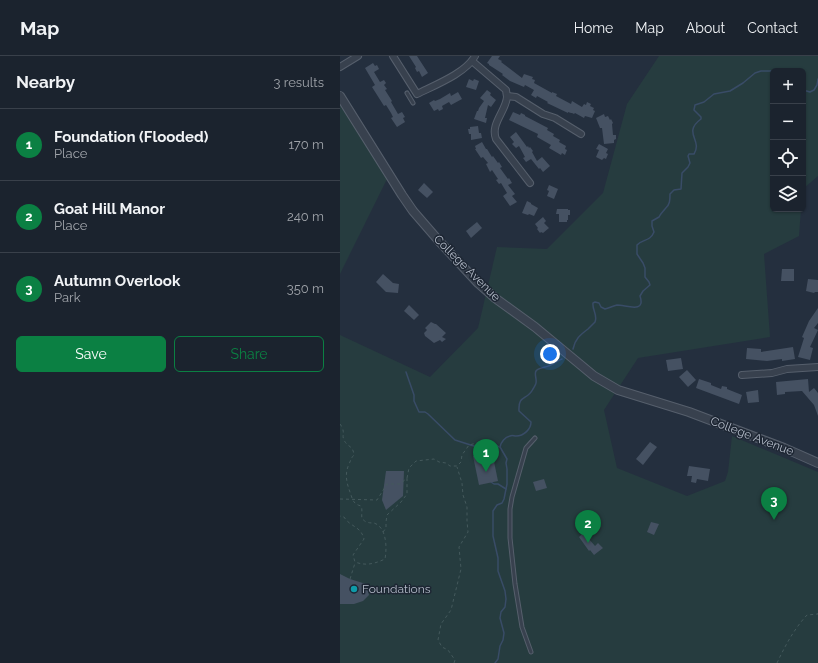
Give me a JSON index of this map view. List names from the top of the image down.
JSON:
{
  "streets": {
    "street": ["College Avenue"]
  },
  "places": ["Foundations"],
  "page": {
    "header": "Map",
    "nav": [
      "Home",
      "Map",
      "About",
      "Contact"
    ],
    "heading": ["Nearby", "3 results"],
    "map_buttons": ["+", "−"],
    "list": [
      {
        "mark": "1",
        "name": "Foundation (Flooded)",
        "note": "Place",
        "value": "170 m"
      },
      {
        "mark": "2",
        "name": "Goat Hill Manor",
        "note": "Place",
        "value": "240 m"
      },
      {
        "mark": "3",
        "name": "Autumn Overlook",
        "note": "Park",
        "value": "350 m"
      }
    ],
    "buttons": ["Save", "Share"],
    "pins": ["1", "3", "2"]
  }
}
